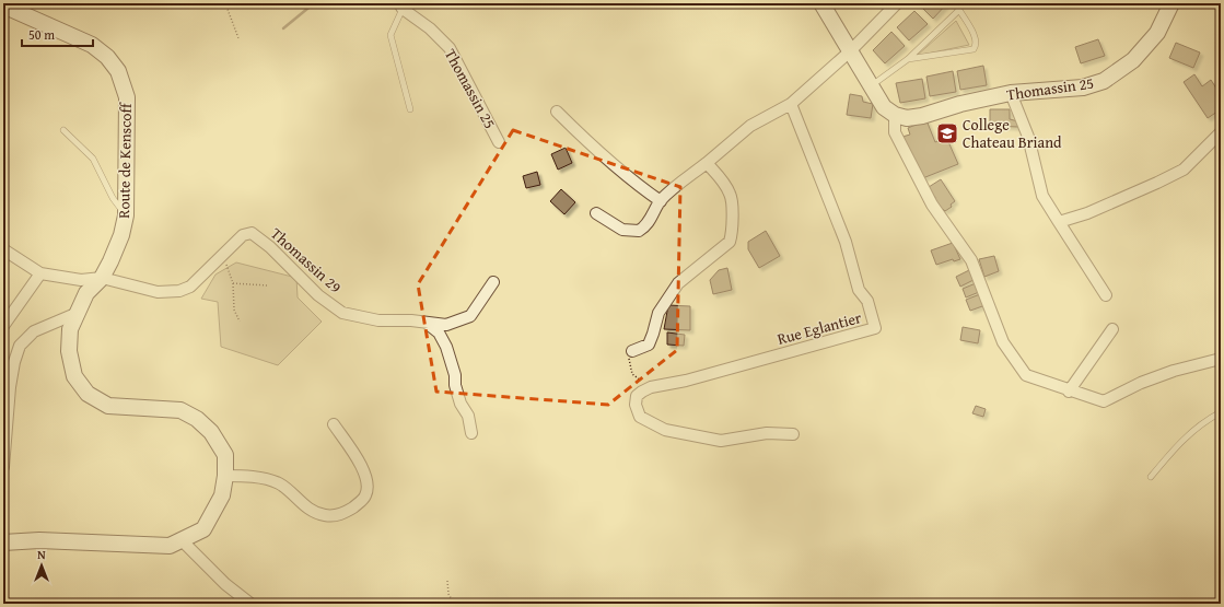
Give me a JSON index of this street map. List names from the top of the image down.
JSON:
{
  "streets": {
    "main road": ["Thomassin 25", "Route de Kenscoff"],
    "street": ["Thomassin 29", "Rue Eglantier"]
  },
  "crossings": [
    ["Route de Kenscoff", "Thomassin 29"]
  ],
  "places": {
    "school or university": ["College Chateau Briand"]
  },
  "scale_bar": "50 m",
  "north": "top"
}
